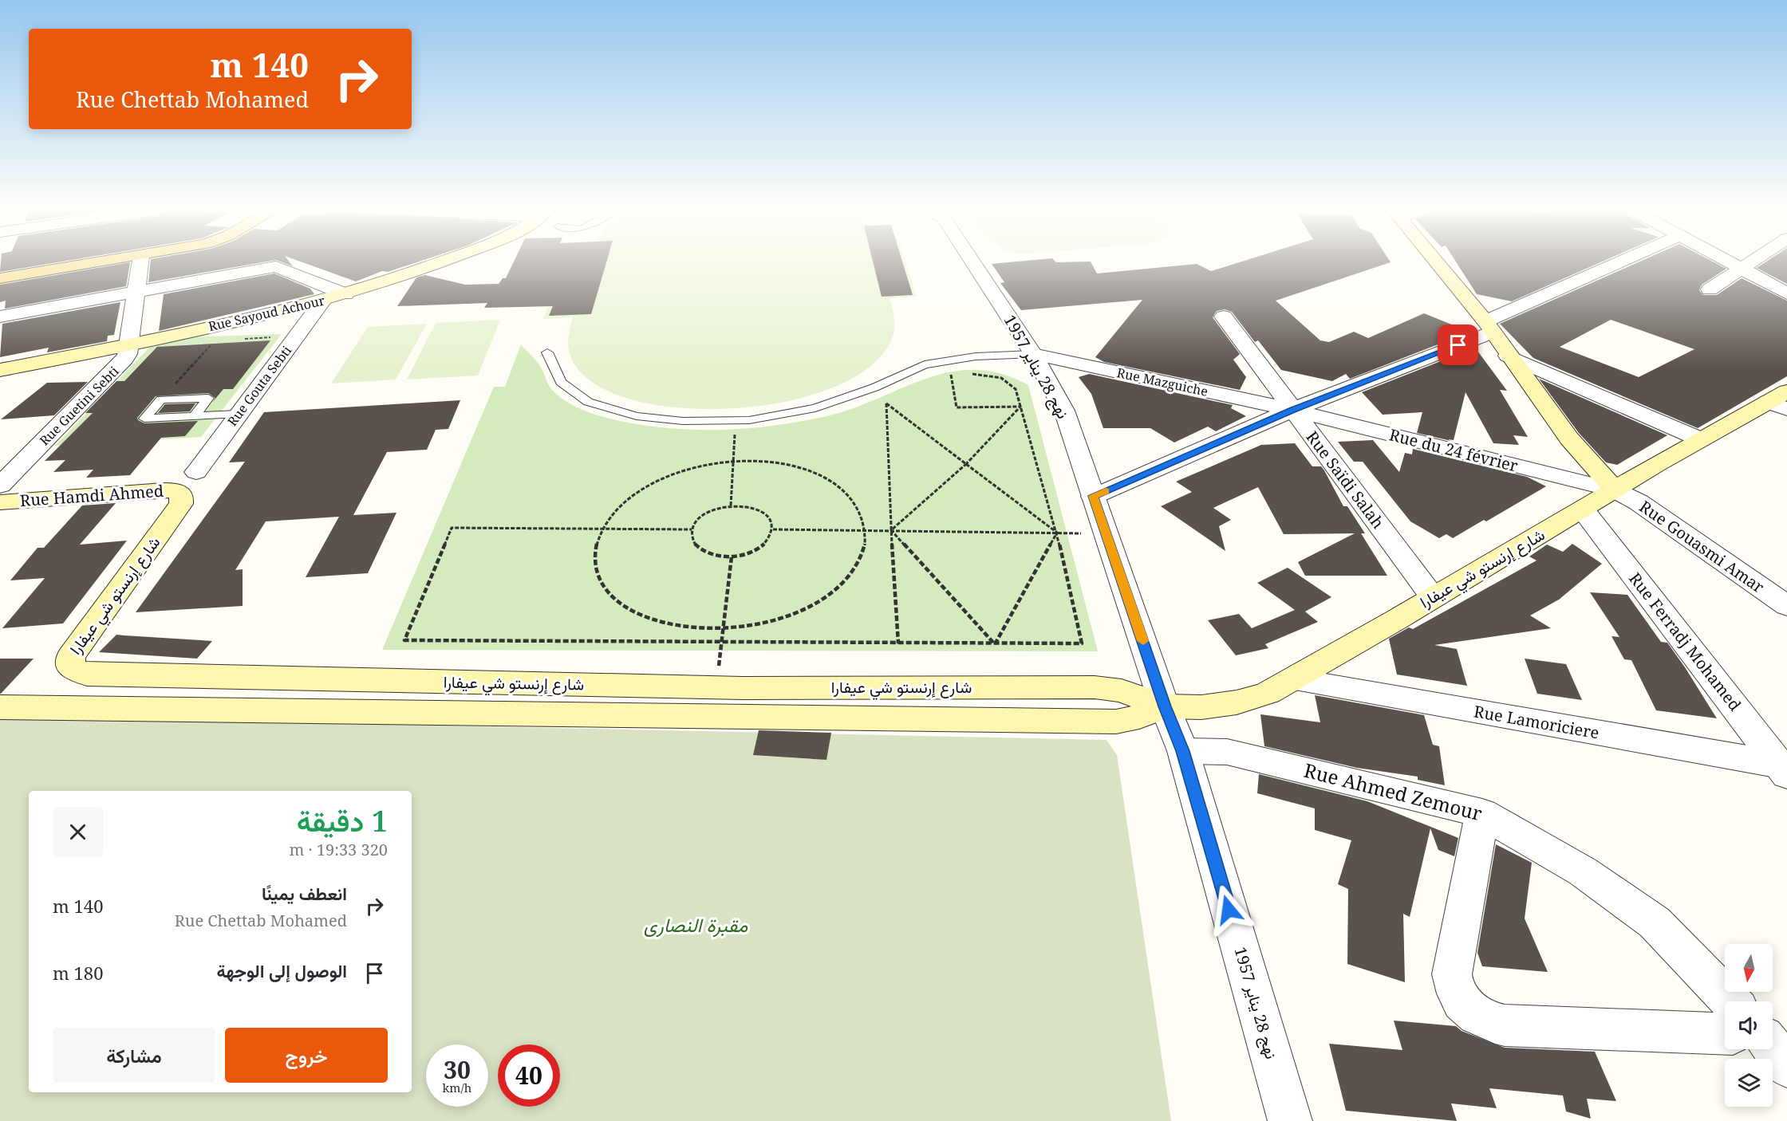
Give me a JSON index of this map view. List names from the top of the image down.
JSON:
{
  "streets": {
    "main road": ["Rue Sayoud Achour", "Rue Hamdi Ahmed", "شارع إرنستو شي عيفارا"],
    "street": [
      "نهج 28 يناير 1957",
      "Rue Mazguiche",
      "Rue Gouta Sebti",
      "Rue Guetini Sebti",
      "Rue du 24 février",
      "Rue Saïdi Salah",
      "Rue Gouasmi Amar",
      "Rue Ferradj Mohamed",
      "Rue Lamoriciere",
      "Rue Ahmed Zemour"
    ]
  },
  "crossings": [
    ["Rue Sayoud Achour", "Rue Gouta Sebti"],
    ["Rue Sayoud Achour", "Rue Guetini Sebti"],
    ["نهج 28 يناير 1957", "Rue Mazguiche"],
    ["نهج 28 يناير 1957", "شارع إرنستو شي عيفارا"],
    ["نهج 28 يناير 1957", "Rue Ahmed Zemour"],
    ["Rue Mazguiche", "Rue du 24 février"],
    ["Rue Mazguiche", "Rue Saïdi Salah"],
    ["Rue Gouta Sebti", "Rue Hamdi Ahmed"],
    ["Rue Gouta Sebti", "شارع إرنستو شي عيفارا"],
    ["Rue du 24 février", "Rue Saïdi Salah"],
    ["Rue du 24 février", "Rue Gouasmi Amar"],
    ["Rue du 24 février", "شارع إرنستو شي عيفارا"],
    ["Rue Saïdi Salah", "شارع إرنستو شي عيفارا"],
    ["Rue Hamdi Ahmed", "شارع إرنستو شي عيفارا"],
    ["Rue Gouasmi Amar", "شارع إرنستو شي عيفارا"],
    ["شارع إرنستو شي عيفارا", "Rue Ferradj Mohamed"],
    ["شارع إرنستو شي عيفارا", "Rue Lamoriciere"],
    ["Rue Ferradj Mohamed", "Rue Lamoriciere"]
  ],
  "parks": ["مقبرة النصارى"],
  "north": "bottom",
  "page": {
    "turn": ["140 m", "Rue Chettab Mohamed"],
    "heading": ["1 دقيقة", "320 m · 19:33"],
    "list": [
      {
        "name": "انعطف يمينًا",
        "note": "Rue Chettab Mohamed",
        "value": "140 m"
      },
      {
        "name": "الوصول إلى الوجهة",
        "value": "180 m"
      }
    ],
    "buttons": ["خروج", "مشاركة"],
    "speed": "30 km/h",
    "limit": "40"
  }
}
